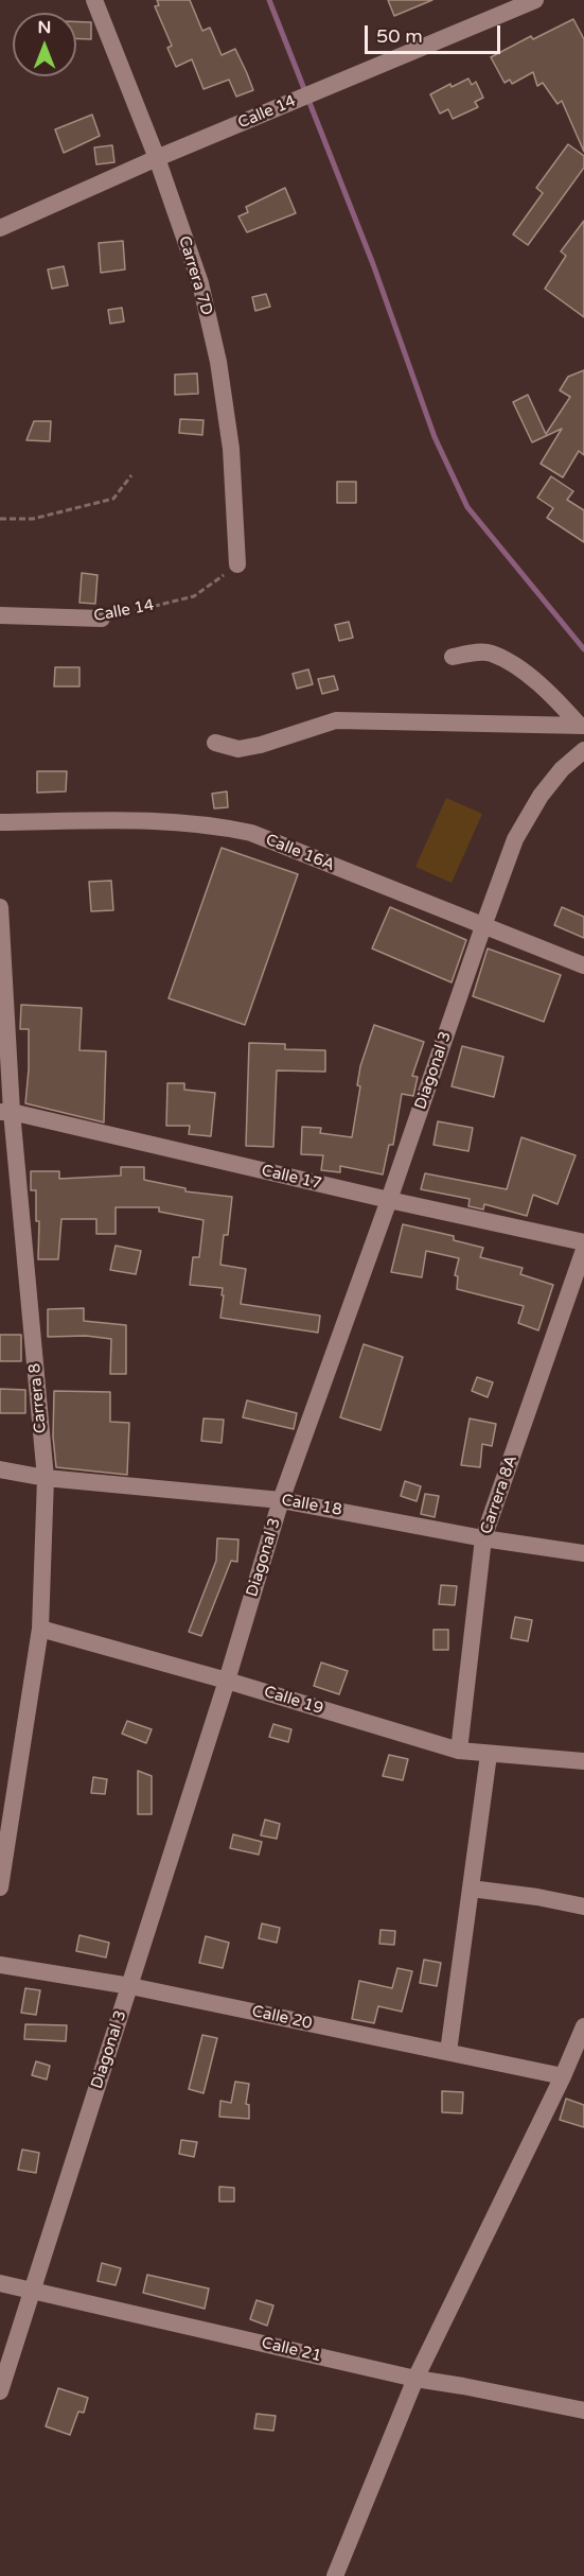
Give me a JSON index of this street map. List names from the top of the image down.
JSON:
{
  "streets": {
    "street": [
      "Calle 14",
      "Carrera 7D",
      "Calle 16A",
      "Diagonal 3",
      "Calle 17",
      "Carrera 8",
      "Carrera 8A",
      "Calle 18",
      "Calle 19",
      "Calle 20",
      "Calle 21"
    ]
  },
  "crossings": [
    ["Calle 14", "Carrera 7D"],
    ["Calle 16A", "Diagonal 3"],
    ["Diagonal 3", "Calle 17"],
    ["Diagonal 3", "Calle 18"],
    ["Diagonal 3", "Calle 19"],
    ["Diagonal 3", "Calle 20"],
    ["Diagonal 3", "Calle 21"],
    ["Calle 17", "Carrera 8"],
    ["Carrera 8", "Calle 18"],
    ["Carrera 8", "Calle 19"],
    ["Carrera 8A", "Calle 18"],
    ["Carrera 8A", "Calle 19"]
  ],
  "scale_bar": "50 m",
  "north": "top"
}
